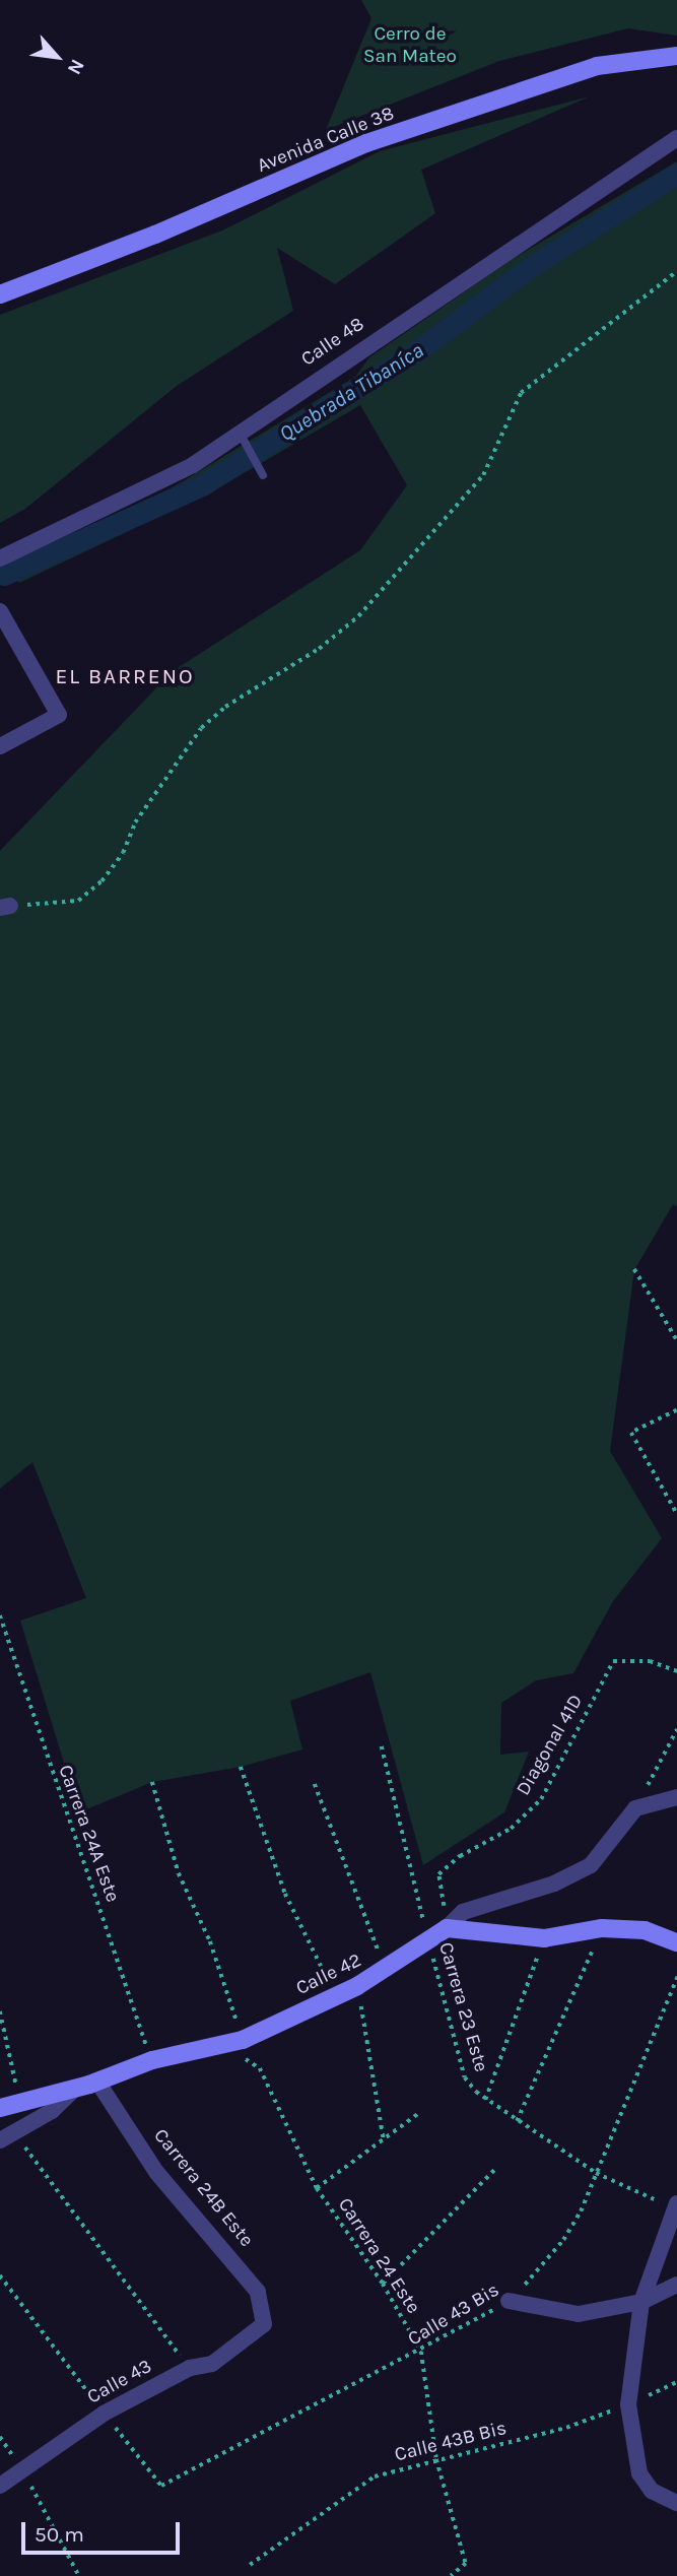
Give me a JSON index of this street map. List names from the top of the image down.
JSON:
{
  "streets": {
    "street": [
      "Avenida Calle 38",
      "Calle 48",
      "Calle 42",
      "Carrera 24B Este",
      "Calle 43"
    ],
    "path": [
      "Diagonal 41D",
      "Carrera 24A Este",
      "Carrera 23 Este",
      "Carrera 24 Este",
      "Calle 43 Bis",
      "Calle 43B Bis"
    ]
  },
  "crossings": [
    ["Diagonal 41D", "Calle 42"],
    ["Carrera 24A Este", "Calle 42"],
    ["Calle 42", "Carrera 23 Este"],
    ["Calle 42", "Carrera 24B Este"],
    ["Carrera 23 Este", "Calle 43 Bis"],
    ["Carrera 24B Este", "Calle 43"],
    ["Carrera 24 Este", "Calle 43 Bis"],
    ["Carrera 24 Este", "Calle 43B Bis"],
    ["Calle 43 Bis", "Calle 43"]
  ],
  "districts": ["EL BARRENO"],
  "water": ["Quebrada Tibaníca"],
  "parks": ["Cerro de San Mateo"],
  "scale_bar": "50 m",
  "north": "bottom right"
}
